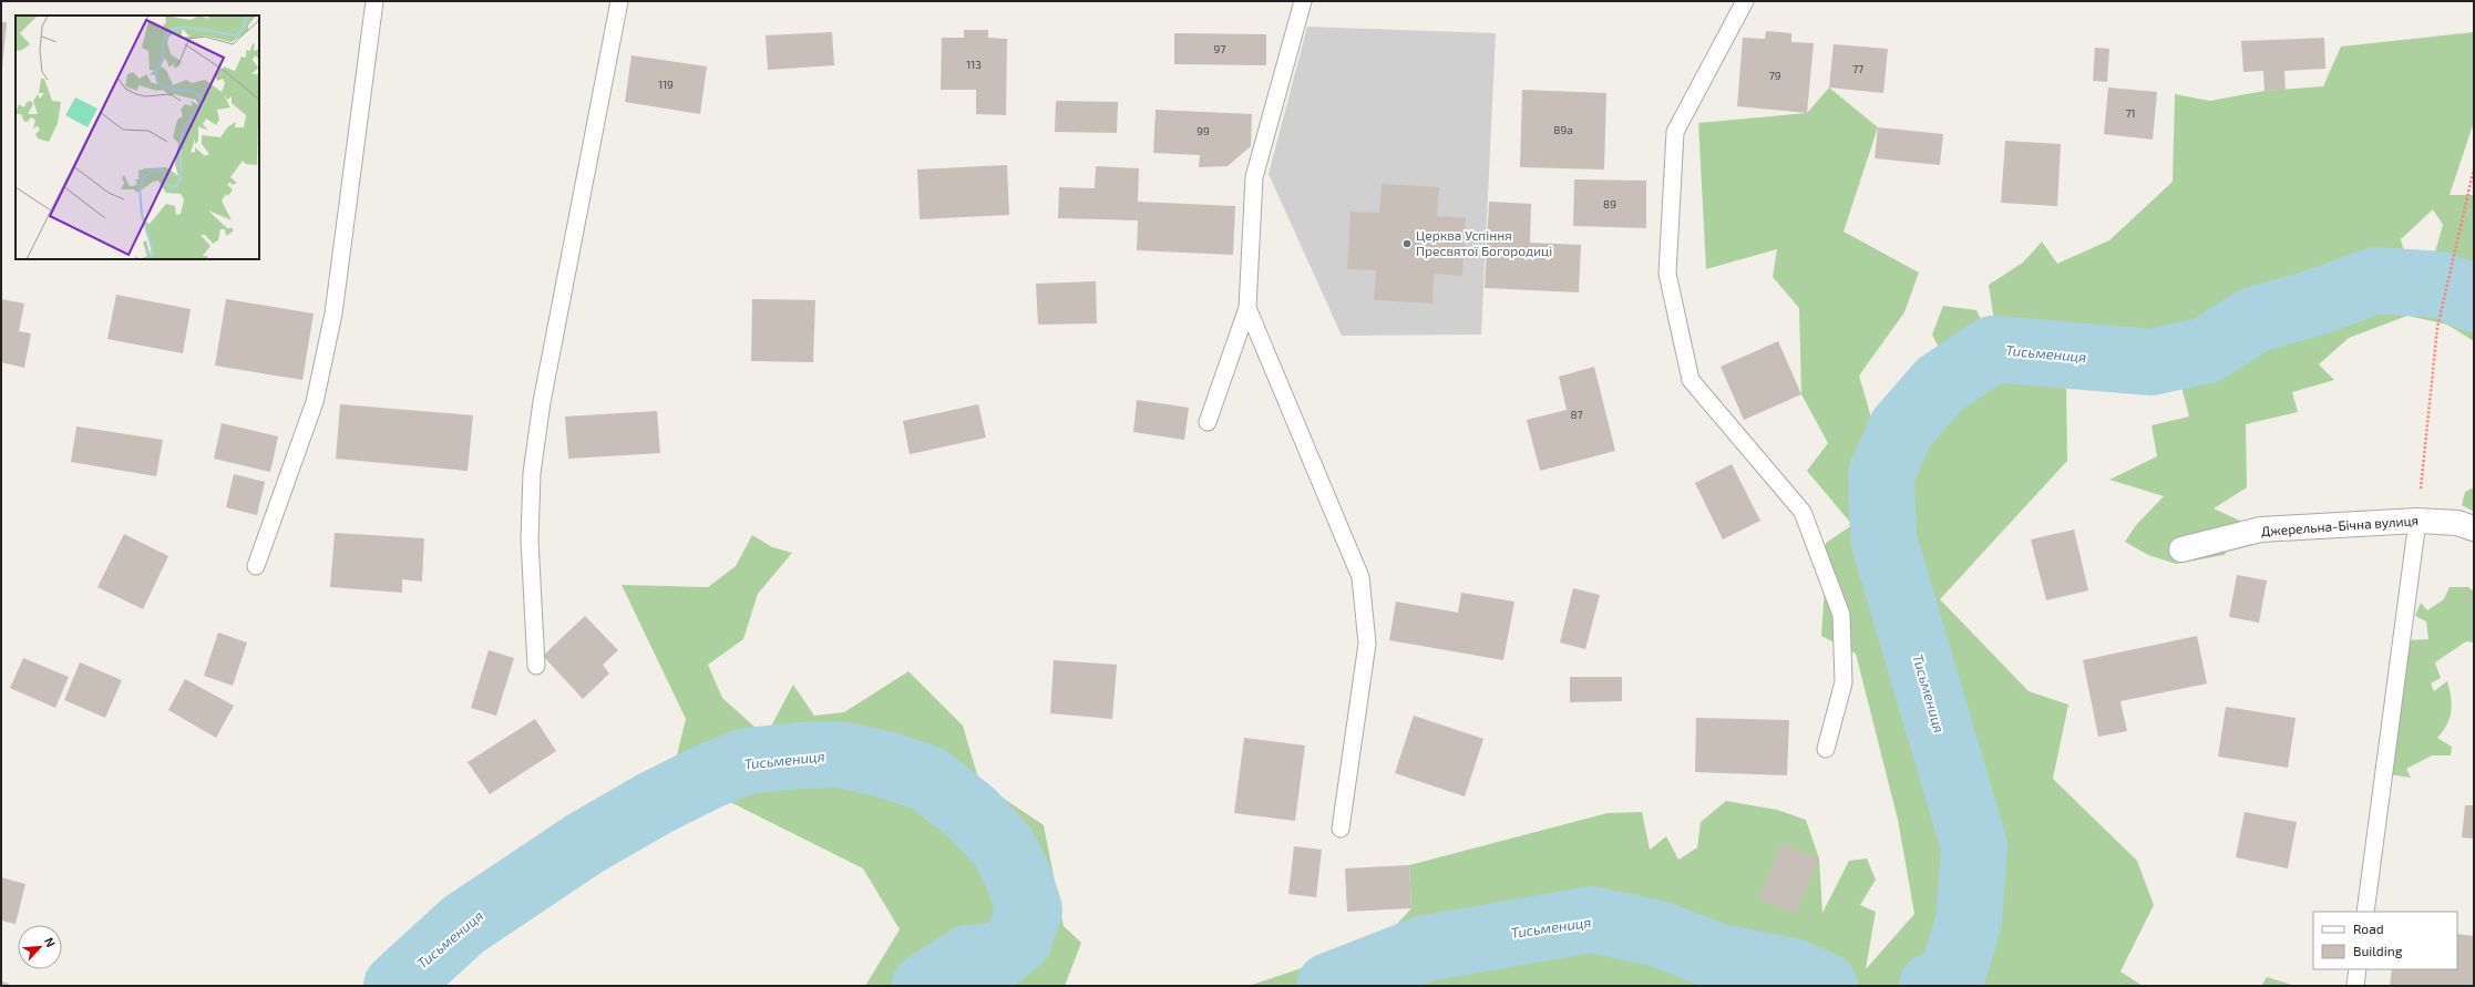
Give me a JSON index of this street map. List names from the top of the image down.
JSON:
{
  "streets": {
    "street": ["Джерельна-Бічна вулиця"]
  },
  "water": ["Тисьмениця"],
  "places": ["Церква Успіння Пресвятої Богородиці"],
  "house_numbers": [
    "97",
    "113",
    "77",
    "79",
    "119",
    "71",
    "89а",
    "99",
    "89",
    "87"
  ],
  "legend": ["Road", "Building"],
  "north": "top right"
}
